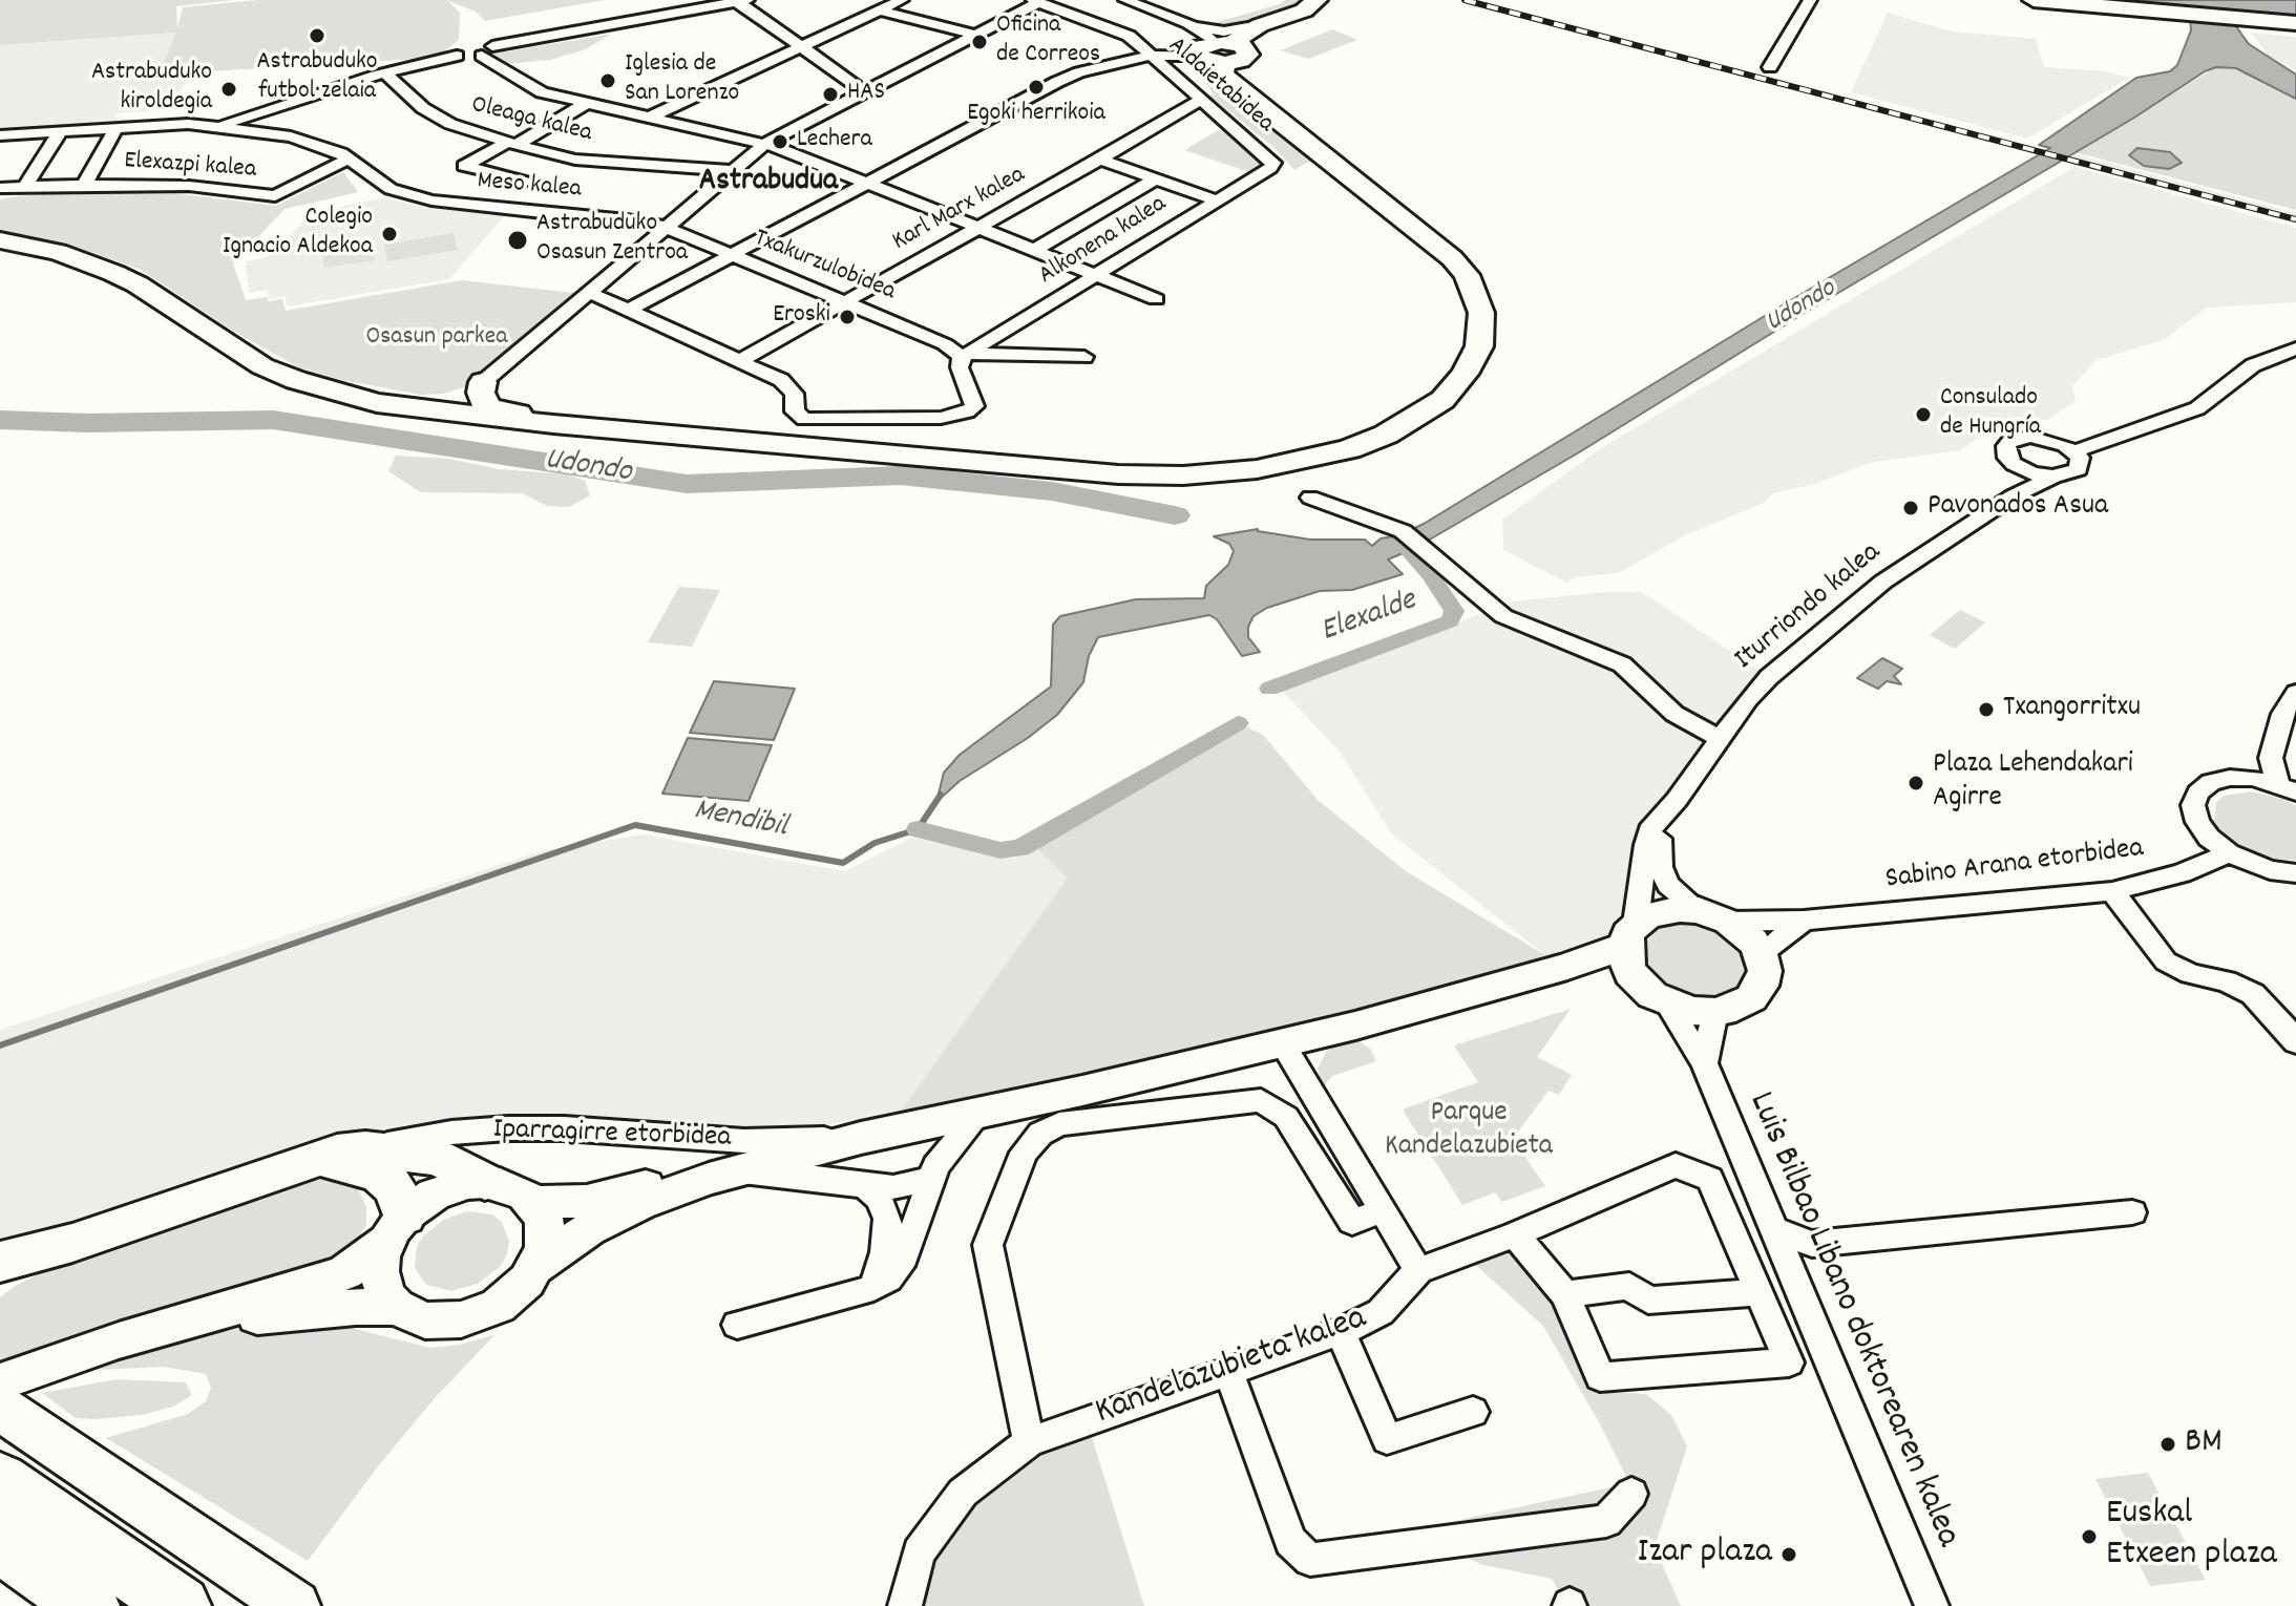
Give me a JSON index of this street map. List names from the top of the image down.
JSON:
{
  "streets": {
    "street": [
      "Aldaietabidea",
      "Oleaga kalea",
      "Elexazpi kalea",
      "Meso kalea",
      "Karl Marx kalea",
      "Alkonena kalea",
      "Txakurzulobidea",
      "Iturriondo kalea",
      "Sabino Arana etorbidea",
      "Iparragirre etorbidea",
      "Luis Bilbao Libano doktorearen kalea",
      "Kandelazubieta kalea"
    ]
  },
  "crossings": [
    ["Aldaietabidea", "Karl Marx kalea"],
    ["Aldaietabidea", "Alkonena kalea"],
    ["Elexazpi kalea", "Meso kalea"],
    ["Meso kalea", "Txakurzulobidea"],
    ["Karl Marx kalea", "Txakurzulobidea"],
    ["Alkonena kalea", "Txakurzulobidea"],
    ["Iturriondo kalea", "Sabino Arana etorbidea"],
    ["Iturriondo kalea", "Luis Bilbao Libano doktorearen kalea"],
    ["Sabino Arana etorbidea", "Luis Bilbao Libano doktorearen kalea"]
  ],
  "districts": ["Astrabudua"],
  "water": ["Udondo", "Elexalde", "Mendibil"],
  "parks": ["Osasun parkea", "Parque Kandelazubieta"],
  "places": [
    "Astrabuduko futbol zelaia",
    "Oficina de Correos",
    "Iglesia de San Lorenzo",
    "Egoki herrikoia",
    "Astrabuduko kiroldegia",
    "HAS",
    "Lechera",
    "Colegio Ignacio Aldekoa",
    "Astrabuduko Osasun Zentroa",
    "Eroski",
    "Consulado de Hungría",
    "Pavonados Asua",
    "Txangorritxu",
    "Plaza Lehendakari Agirre",
    "BM",
    "Euskal Etxeen plaza",
    "Izar plaza"
  ]
}
